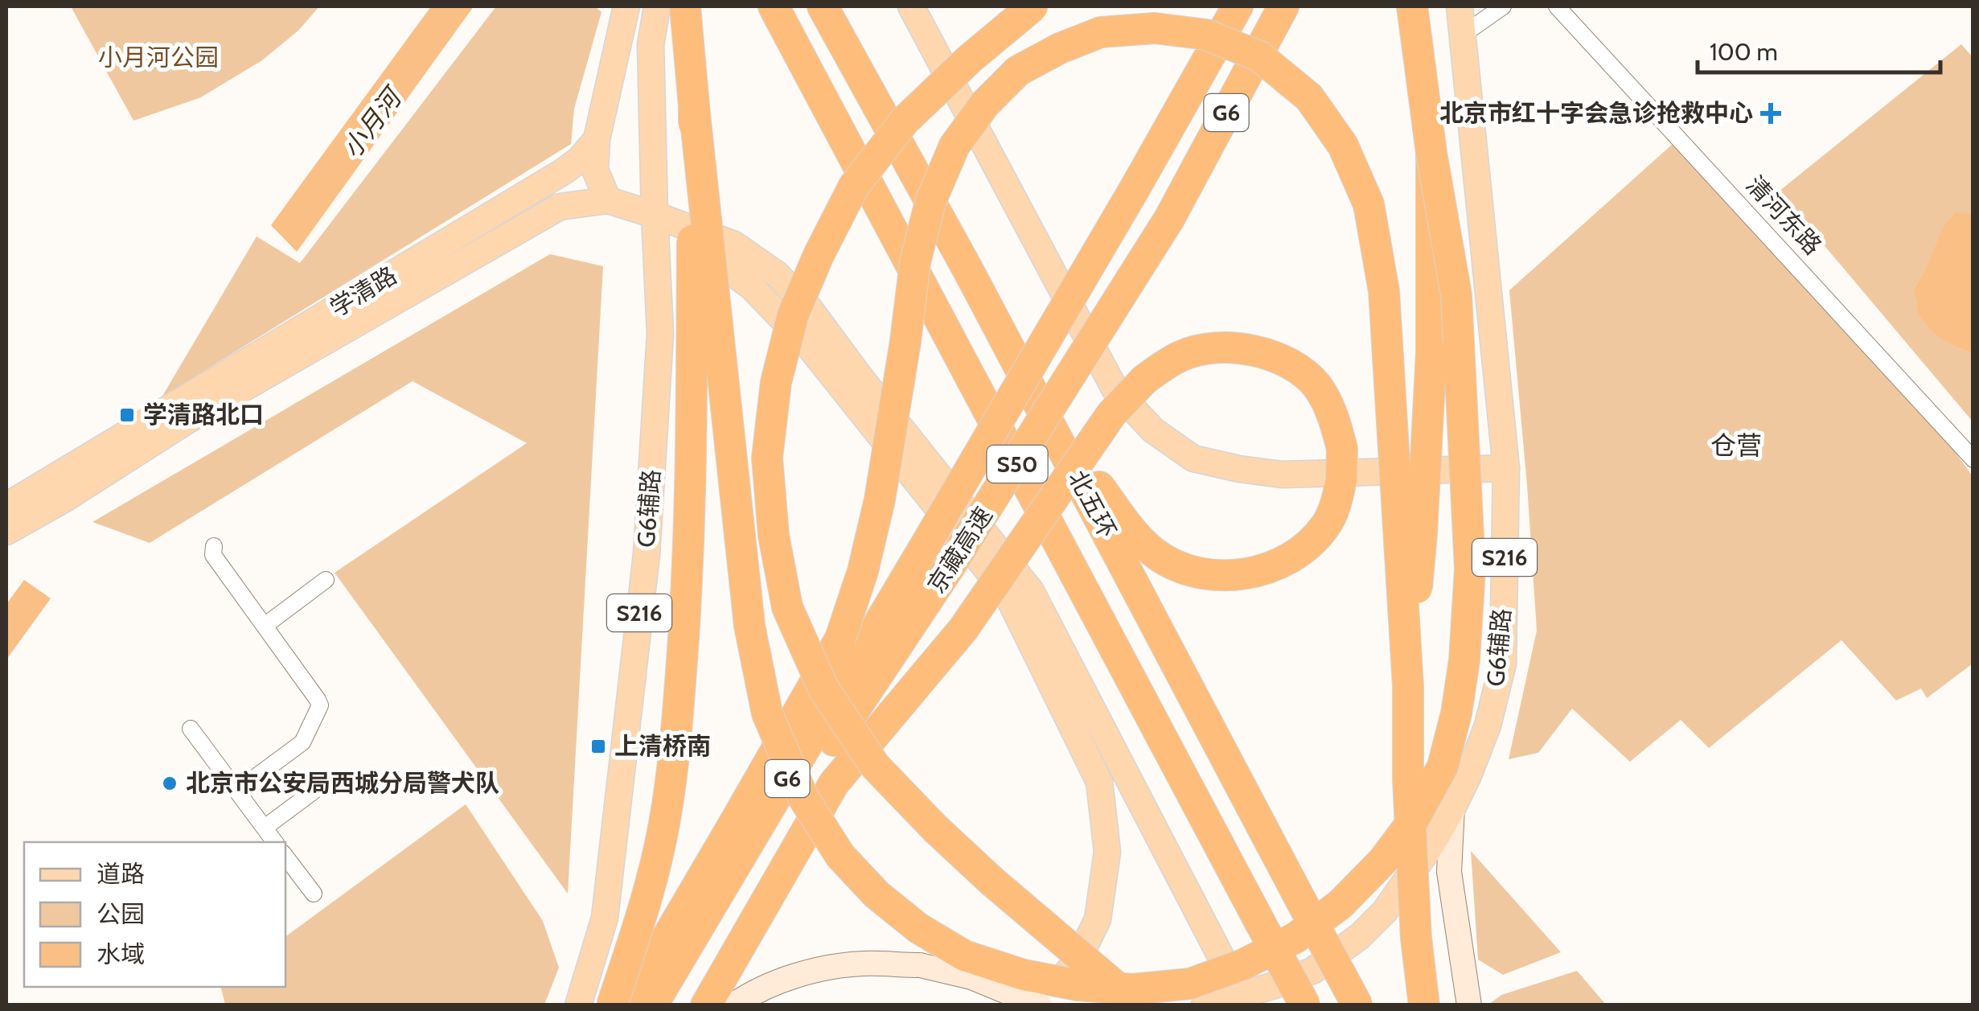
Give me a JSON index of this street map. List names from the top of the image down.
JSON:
{
  "streets": {
    "highway": [
      "G6",
      "S50",
      "北五环",
      "京藏高速"
    ],
    "main road": ["学清路", "G6辅路", "S216"],
    "street": ["清河东路"]
  },
  "crossings": [
    ["学清路", "G6辅路"]
  ],
  "districts": ["仓营"],
  "water": ["小月河"],
  "parks": ["小月河公园"],
  "places": {
    "health": ["北京市红十字会急诊抢救中心"],
    "transit": ["学清路北口", "上清桥南"],
    "other": ["北京市公安局西城分局警犬队"]
  },
  "legend": ["道路", "公园", "水域"],
  "scale_bar": "100 m"
}
